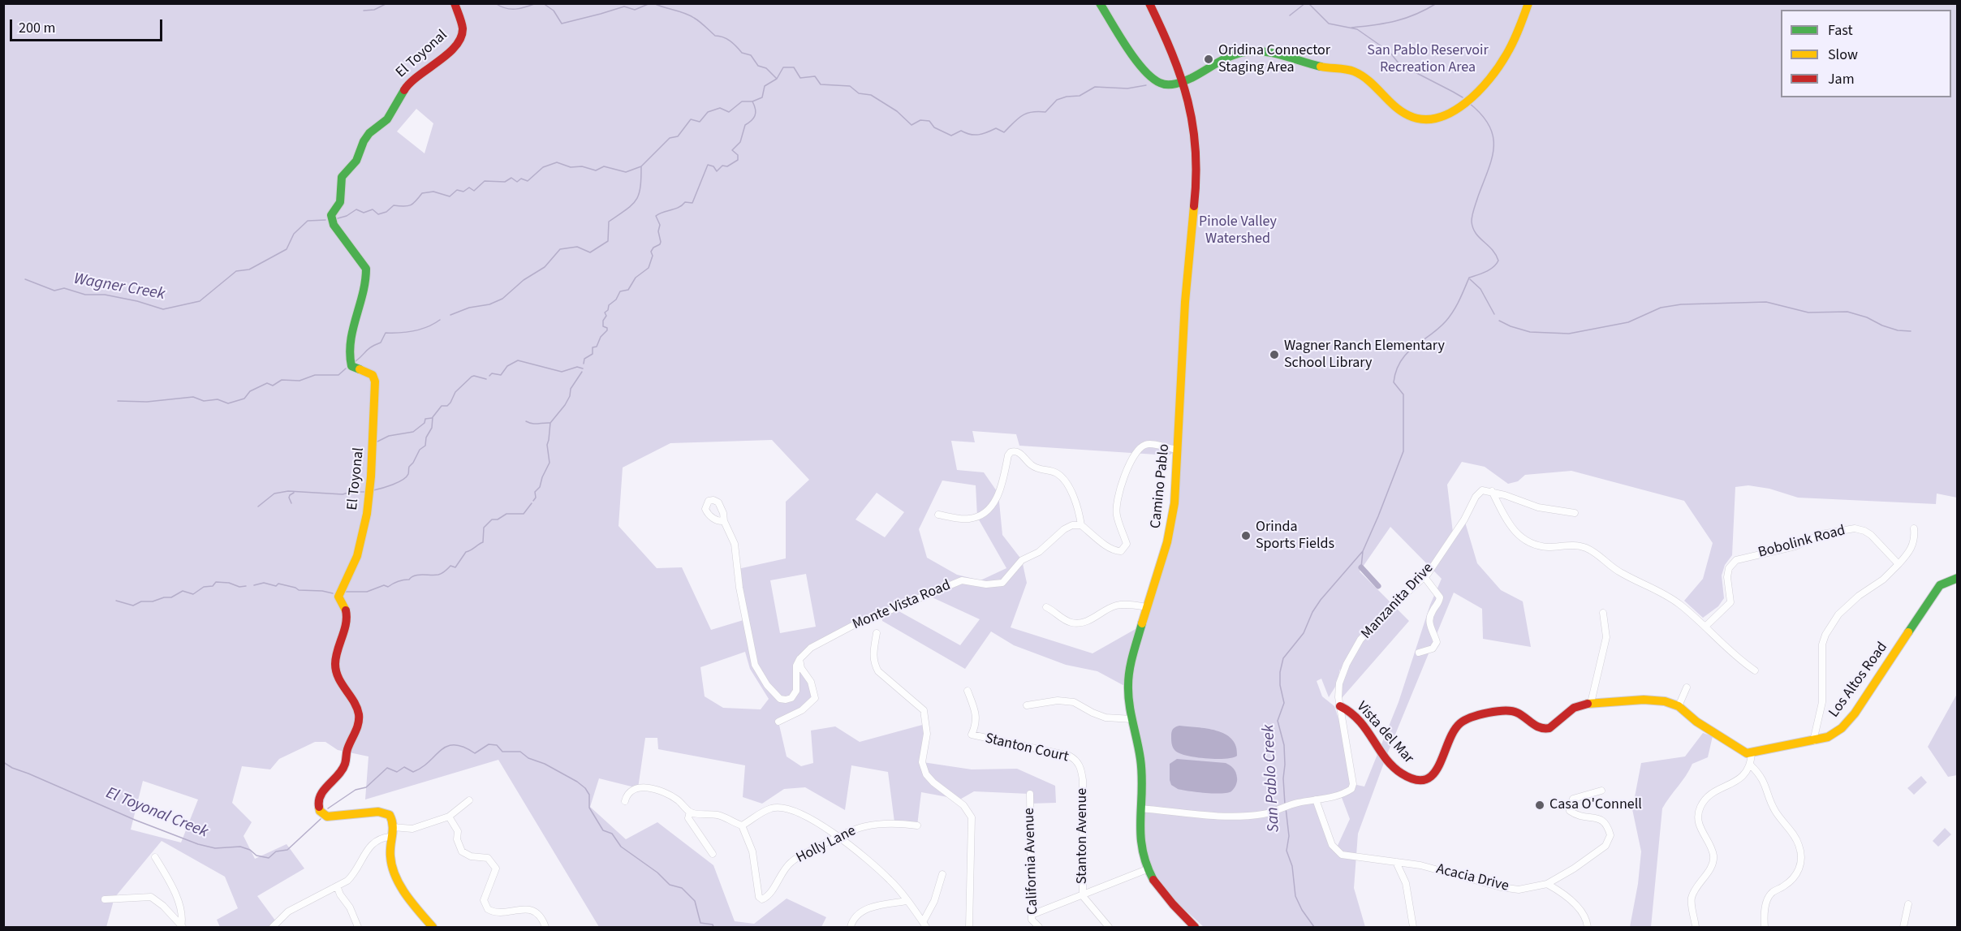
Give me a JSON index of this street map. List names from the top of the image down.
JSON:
{
  "streets": {
    "street": [
      "El Toyonal",
      "Camino Pablo",
      "Bobolink Road",
      "Manzanita Drive",
      "Monte Vista Road",
      "Los Altos Road",
      "Vista del Mar",
      "Stanton Court",
      "Stanton Avenue",
      "Holly Lane",
      "California Avenue",
      "Acacia Drive"
    ]
  },
  "crossings": [
    ["Camino Pablo", "Manzanita Drive"],
    ["Manzanita Drive", "Vista del Mar"],
    ["Manzanita Drive", "Acacia Drive"],
    ["Los Altos Road", "Vista del Mar"],
    ["Stanton Court", "Stanton Avenue"]
  ],
  "water": ["Wagner Creek", "San Pablo Creek", "El Toyonal Creek"],
  "parks": ["San Pablo Reservoir Recreation Area", "Pinole Valley Watershed"],
  "places": [
    "Oridina Connector Staging Area",
    "Wagner Ranch Elementary School Library",
    "Orinda Sports Fields",
    "Casa O'Connell"
  ],
  "legend": ["Fast", "Slow", "Jam"],
  "scale_bar": "200 m"
}
